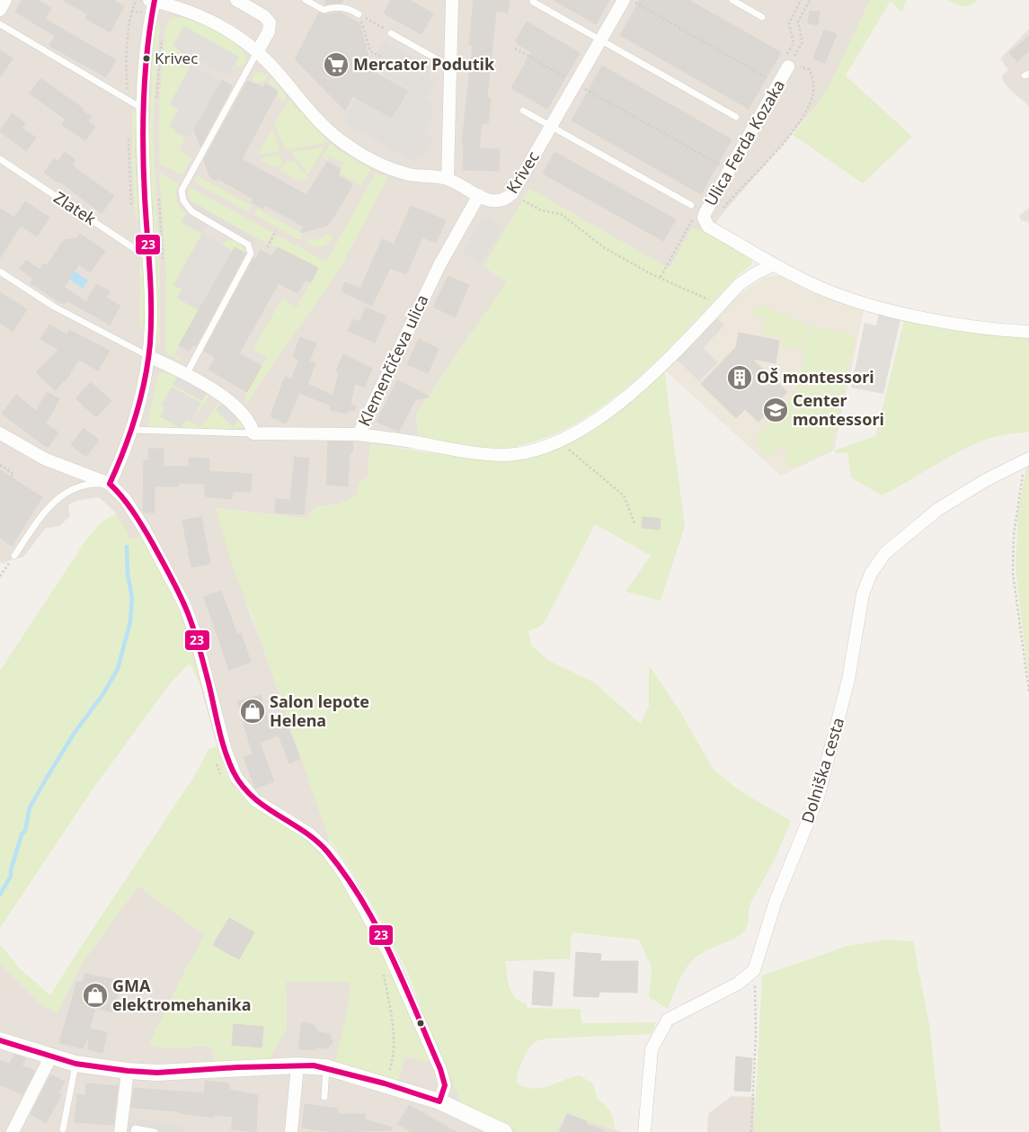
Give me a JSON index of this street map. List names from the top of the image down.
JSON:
{
  "streets": {
    "street": [
      "Ulica Ferda Kozaka",
      "Krivec",
      "Klemenčičeva ulica",
      "Dolniška cesta"
    ],
    "lane": ["Zlatek"]
  },
  "crossings": [
    ["Krivec", "Klemenčičeva ulica"]
  ],
  "places": {
    "other": ["Krivec"],
    "supermarket": ["Mercator Podutik"],
    "building": ["OŠ montessori"],
    "school or university": ["Center montessori"],
    "shop": ["Salon lepote Helena", "GMA elektromehanika"]
  },
  "lines": ["transit line 23"]
}
